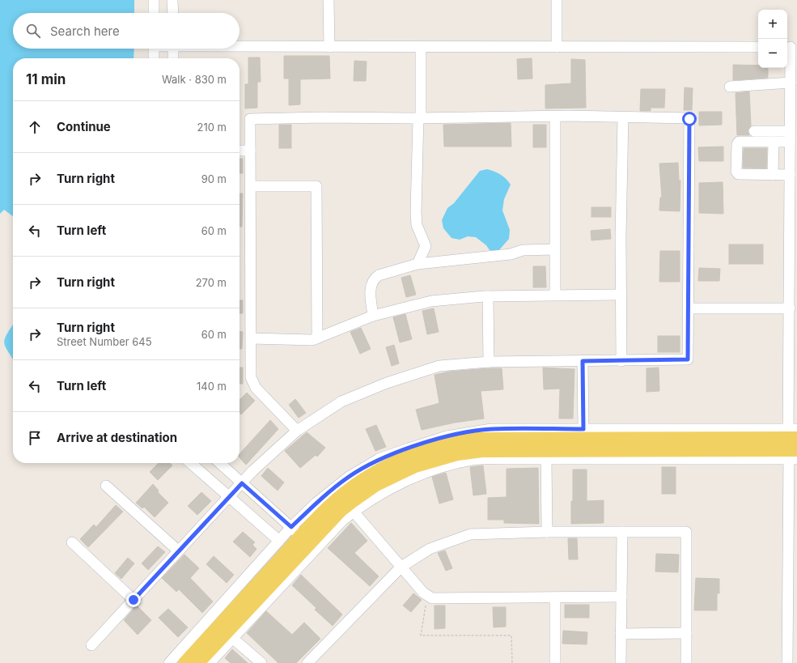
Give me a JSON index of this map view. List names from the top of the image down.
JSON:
{
  "page": {
    "map_buttons": ["+", "−"],
    "search": "Search here",
    "heading": ["11 min", "Walk · 830 m"],
    "list": [
      ["Continue", "210 m"],
      ["Turn right", "90 m"],
      ["Turn left", "60 m"],
      ["Turn right", "270 m"],
      ["Turn right", "Street Number 645", "60 m"],
      ["Turn left", "140 m"],
      "Arrive at destination"
    ]
  }
}
